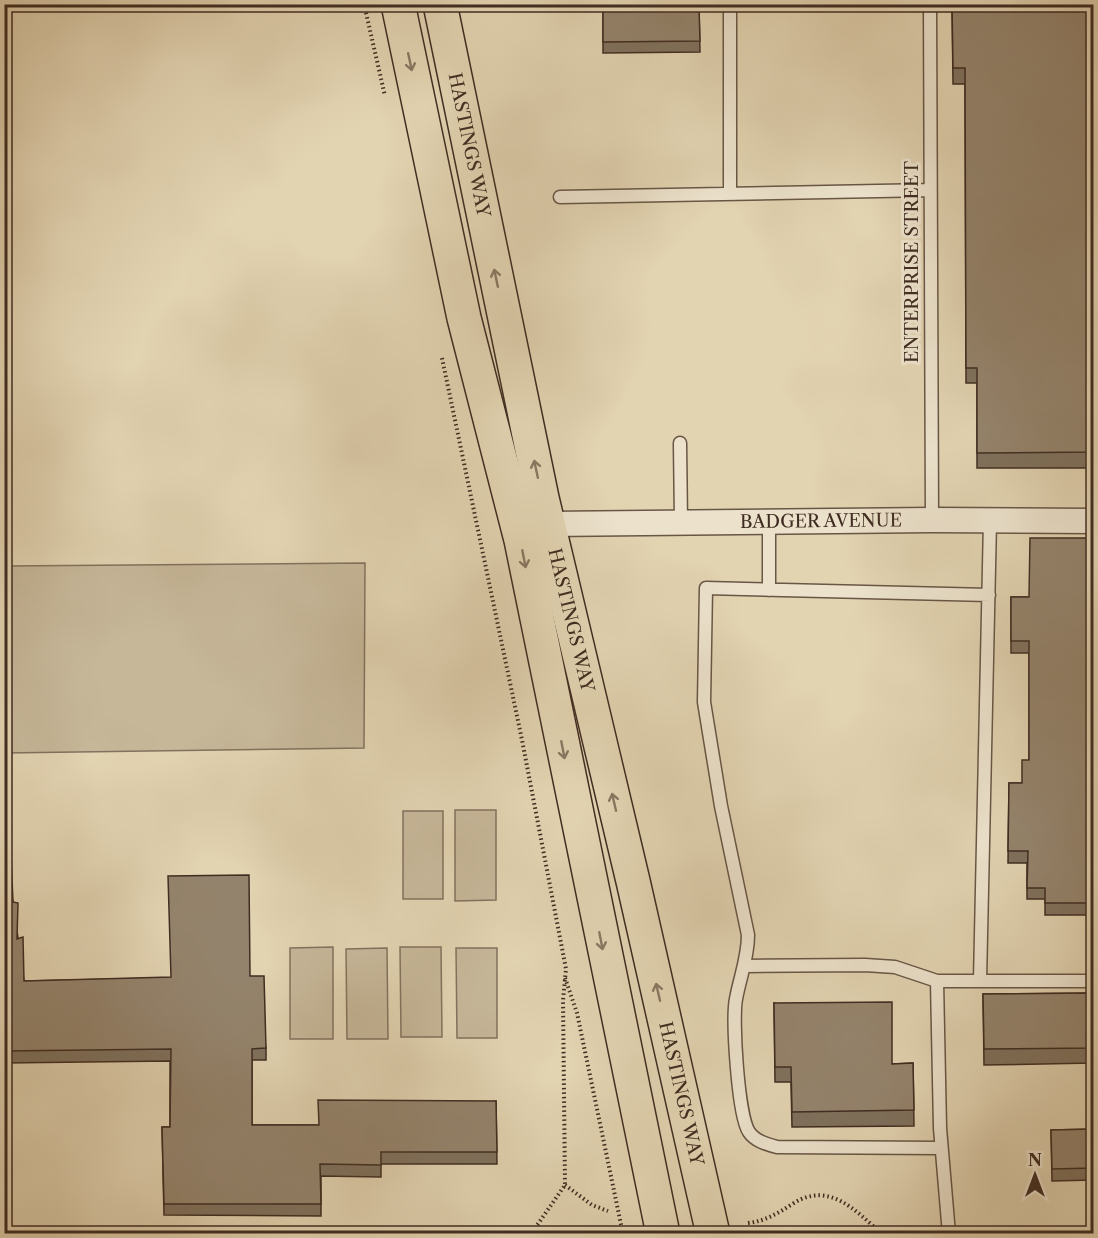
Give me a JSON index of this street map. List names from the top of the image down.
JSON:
{
  "streets": {
    "main road": ["HASTINGS WAY"],
    "street": ["BADGER AVENUE"],
    "lane": ["ENTERPRISE STREET"]
  },
  "crossings": [
    ["HASTINGS WAY", "BADGER AVENUE"],
    ["ENTERPRISE STREET", "BADGER AVENUE"]
  ],
  "north": "top"
}
